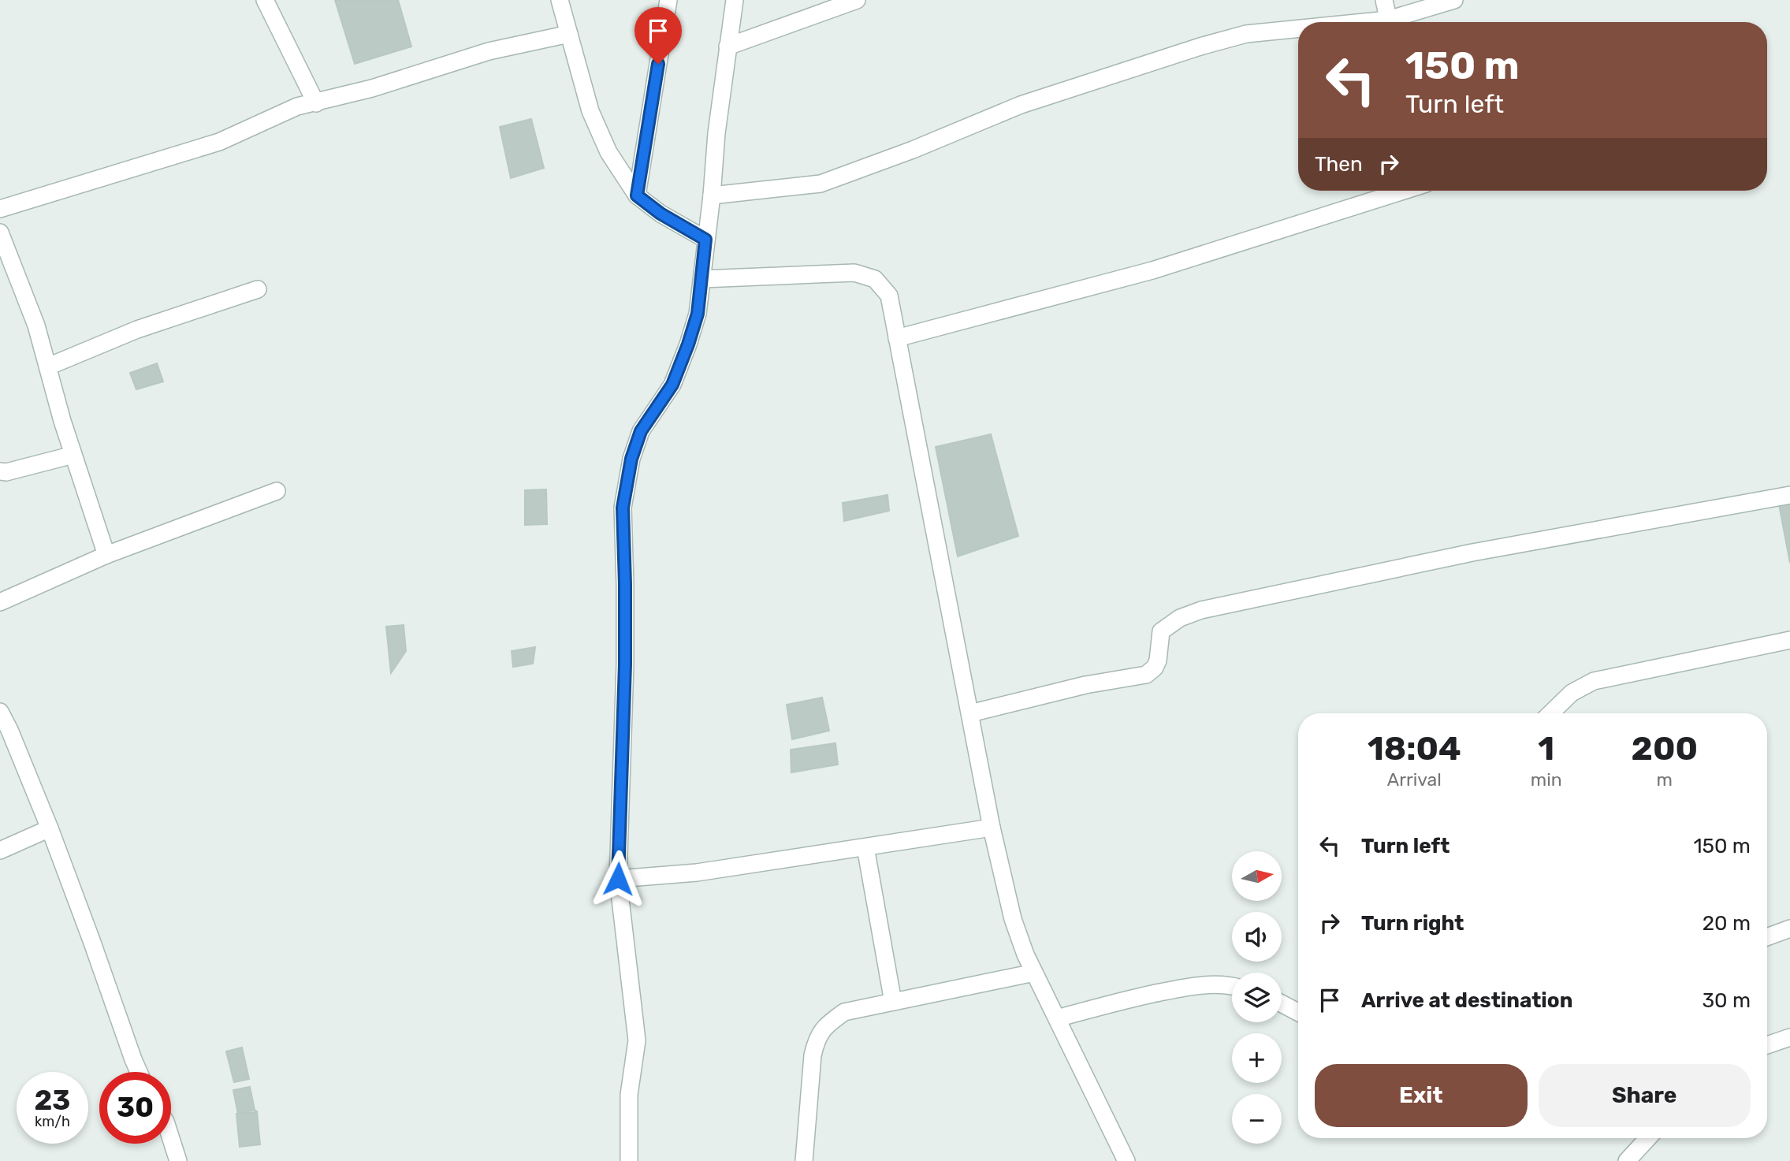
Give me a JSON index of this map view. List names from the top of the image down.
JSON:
{
  "north": "right",
  "page": {
    "turn": ["150 m", "Turn left"],
    "then": "Then",
    "eta": [
      "18:04",
      "Arrival",
      "1",
      "min",
      "200",
      "m"
    ],
    "list": [
      {
        "name": "Turn left",
        "value": "150 m"
      },
      {
        "name": "Turn right",
        "value": "20 m"
      },
      {
        "name": "Arrive at destination",
        "value": "30 m"
      }
    ],
    "map_buttons": ["+", "−"],
    "buttons": ["Exit", "Share"],
    "speed": "23 km/h",
    "limit": "30"
  }
}
